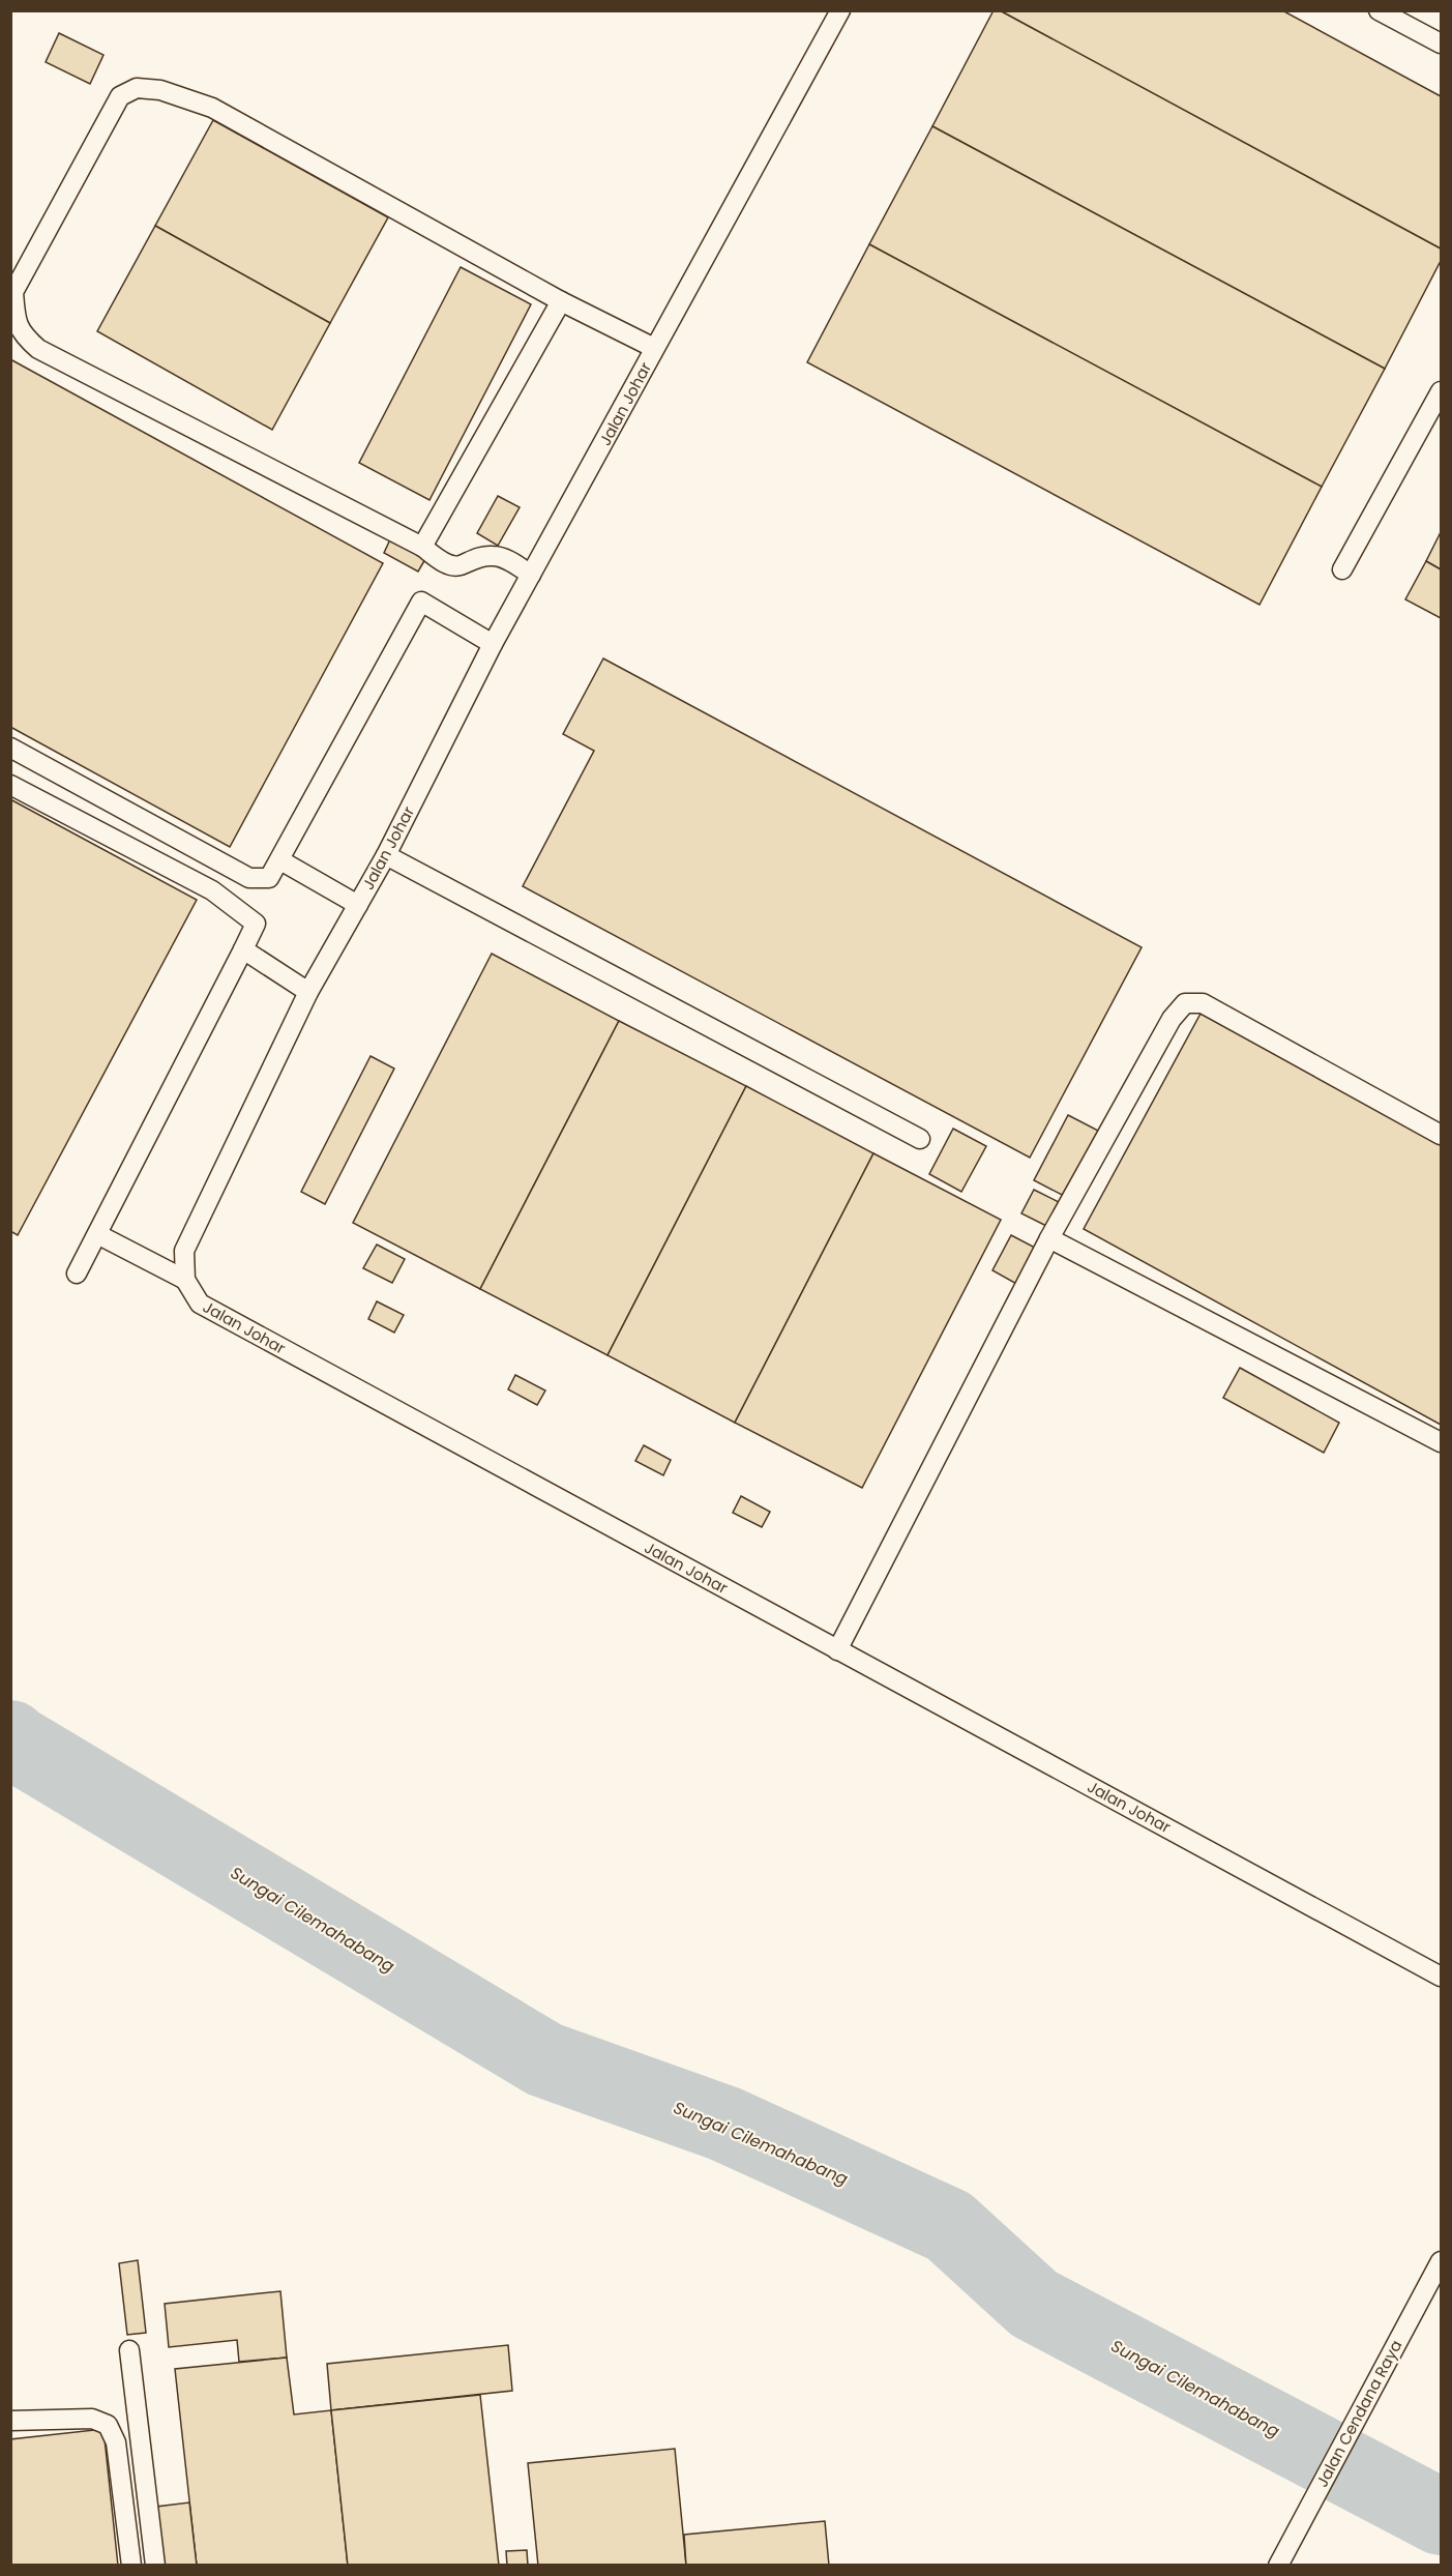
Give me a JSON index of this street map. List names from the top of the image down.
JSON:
{
  "streets": {
    "lane": ["Jalan Johar", "Jalan Cendana Raya"]
  },
  "water": ["Sungai Cilemahabang"]
}
